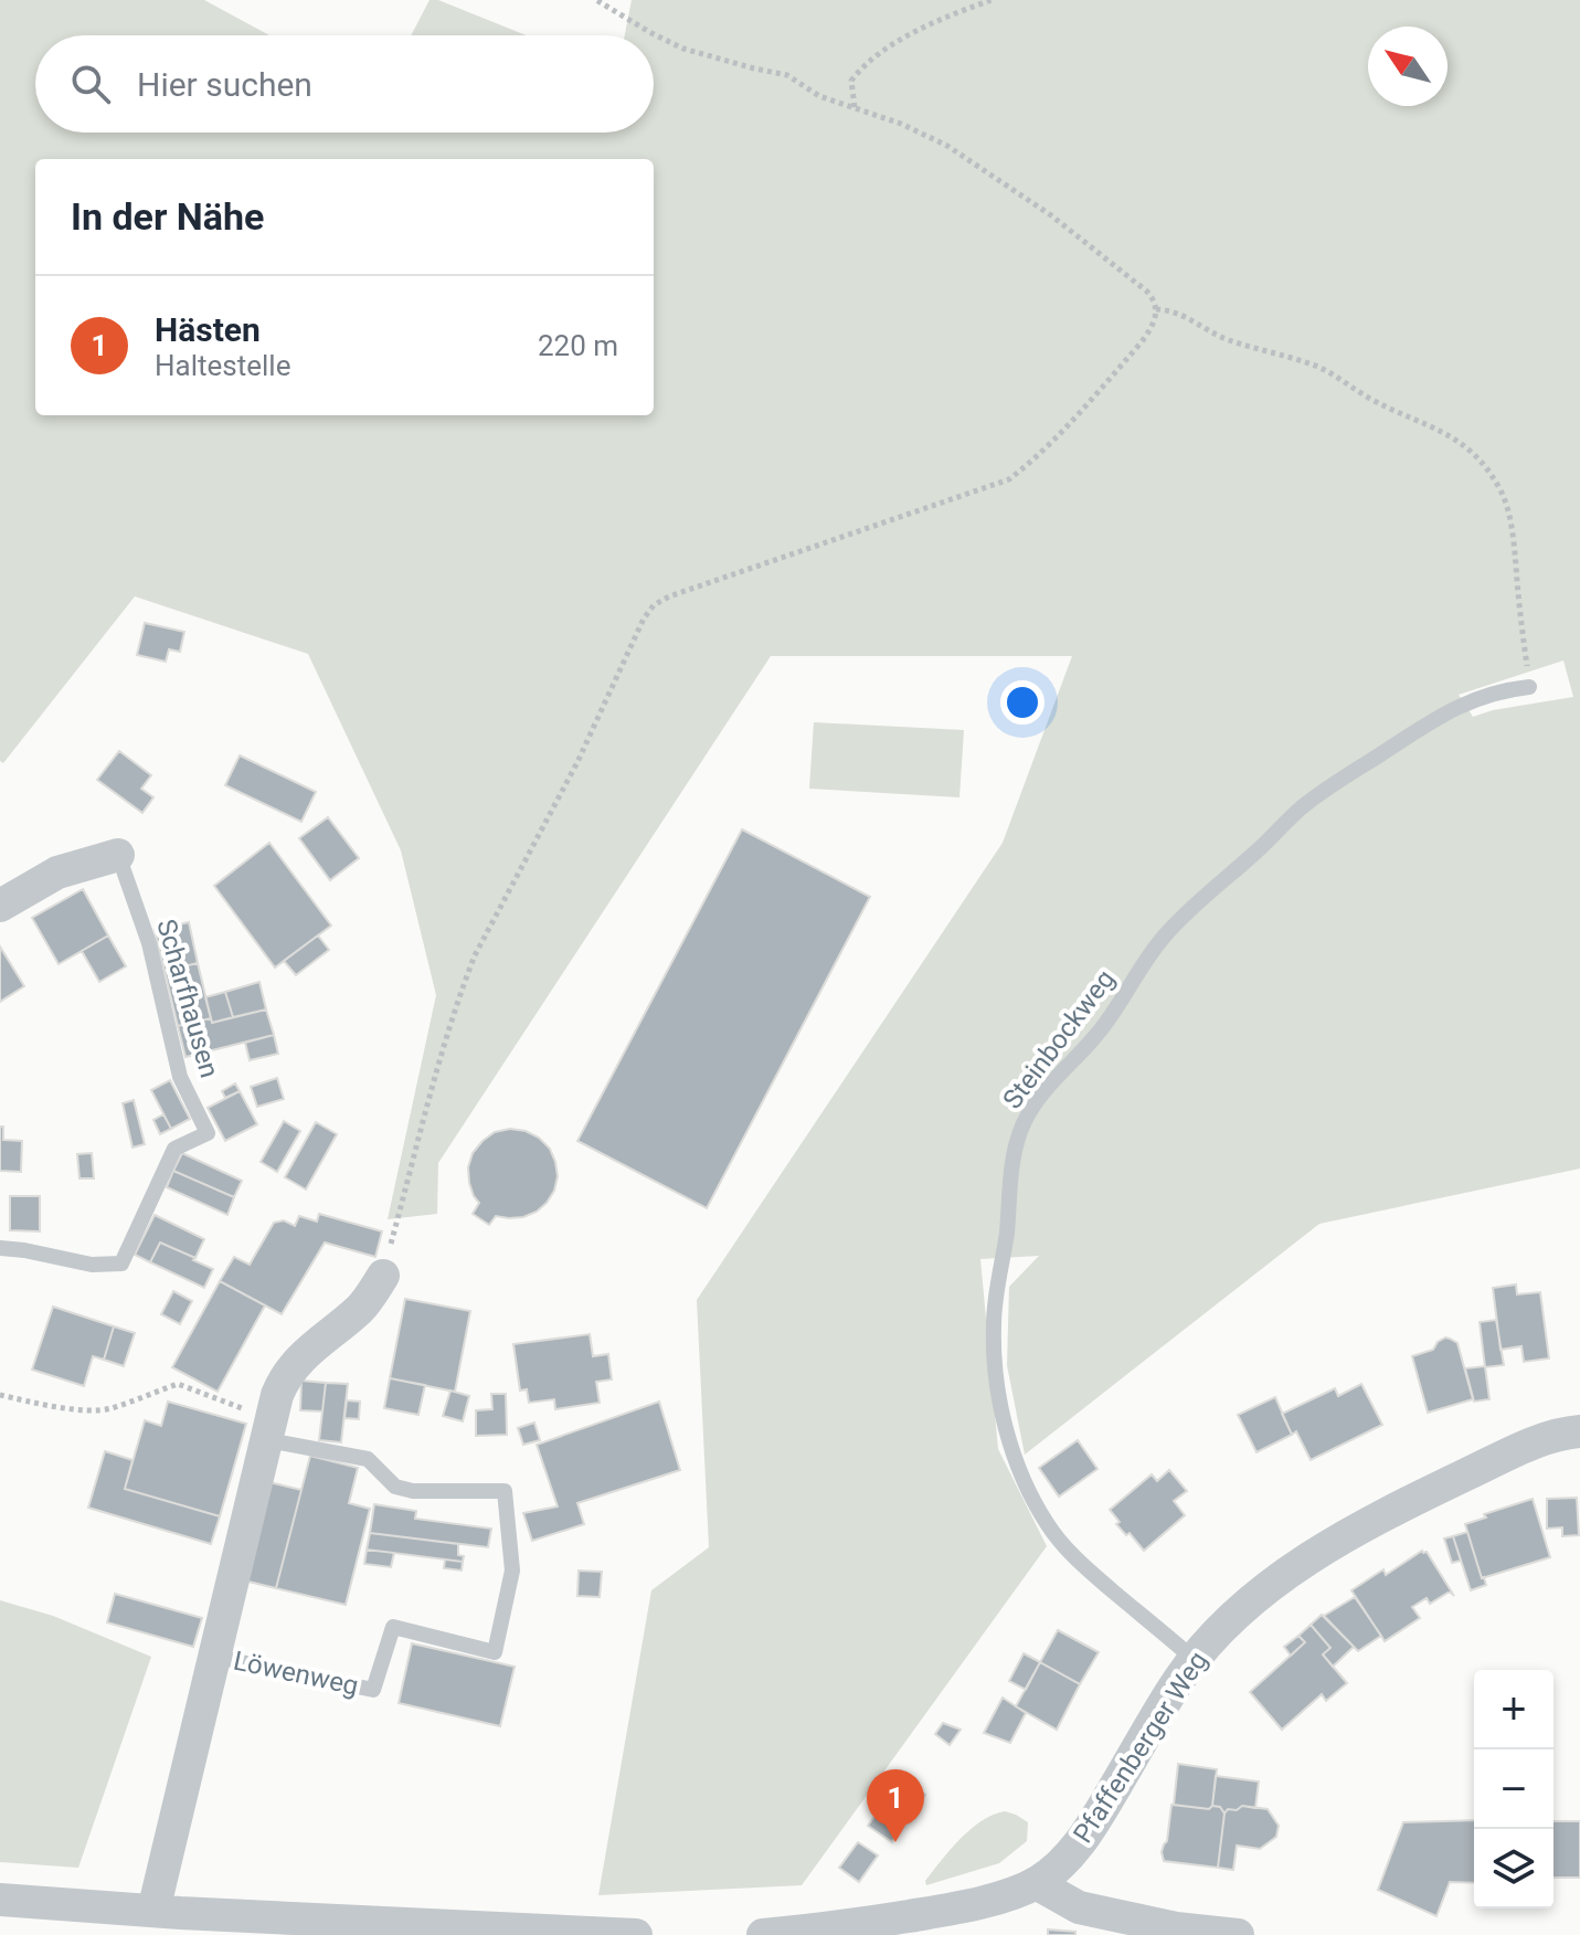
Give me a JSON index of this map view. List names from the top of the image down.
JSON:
{
  "streets": {
    "street": ["Löwenweg", "Pfaffenberger Weg"],
    "lane": ["Scharfhausen", "Steinbockweg"]
  },
  "crossings": [
    ["Steinbockweg", "Pfaffenberger Weg"]
  ],
  "north": "top left",
  "page": {
    "search": "Hier suchen",
    "heading": "In der Nähe",
    "list": [
      {
        "mark": "1",
        "name": "Hästen",
        "note": "Haltestelle",
        "value": "220 m"
      }
    ],
    "map_buttons": ["+", "−"],
    "pins": "1"
  }
}
